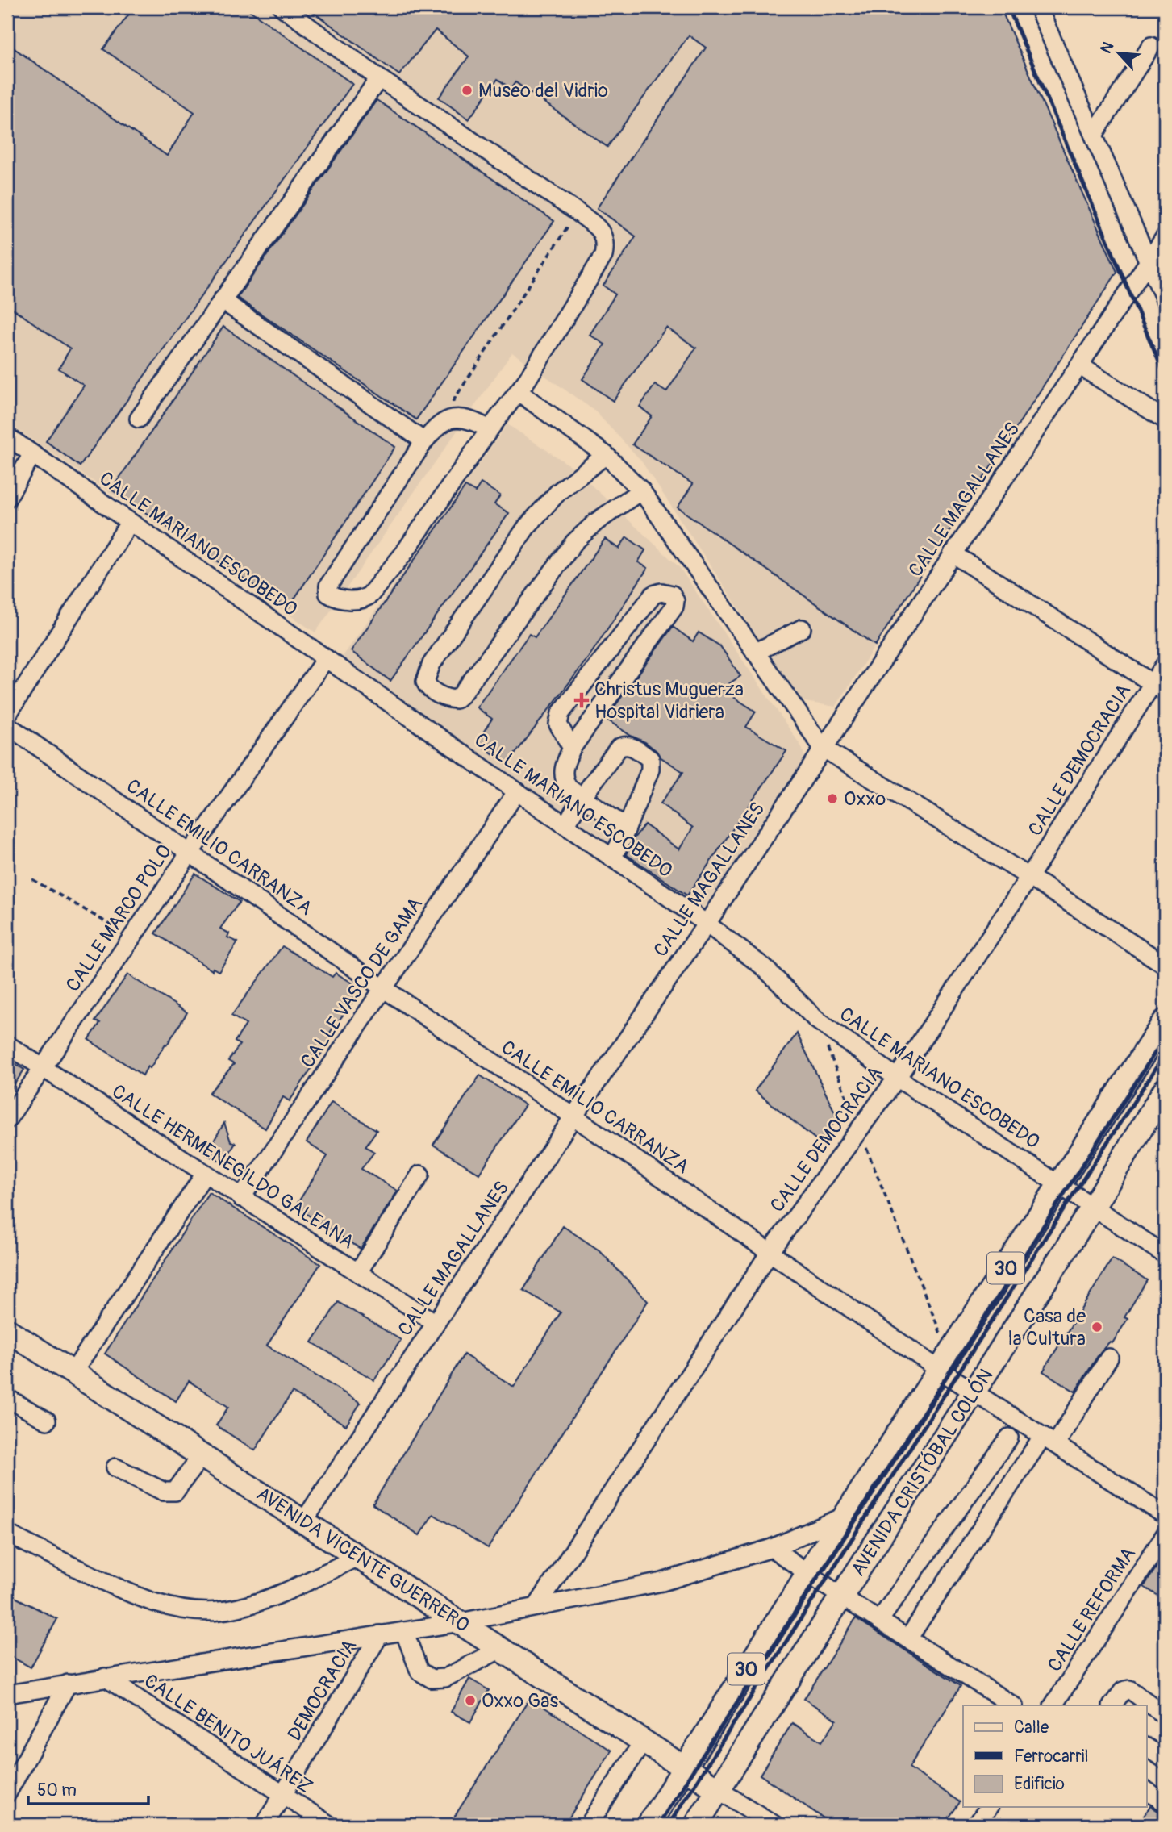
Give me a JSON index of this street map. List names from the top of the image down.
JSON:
{
  "streets": {
    "main road": ["30", "AVENIDA CRISTÓBAL COLÓN", "AVENIDA VICENTE GUERRERO"],
    "street": [
      "CALLE MAGALLANES",
      "CALLE MARIANO ESCOBEDO",
      "CALLE DEMOCRACIA",
      "CALLE EMILIO CARRANZA",
      "CALLE MARCO POLO",
      "CALLE VASCO DE GAMA",
      "CALLE HERMENEGILDO GALEANA",
      "CALLE REFORMA",
      "DEMOCRACIA",
      "CALLE BENITO JUÁREZ"
    ]
  },
  "crossings": [
    ["CALLE MAGALLANES", "CALLE MARIANO ESCOBEDO"],
    ["CALLE MAGALLANES", "CALLE EMILIO CARRANZA"],
    ["CALLE MAGALLANES", "CALLE HERMENEGILDO GALEANA"],
    ["CALLE MAGALLANES", "AVENIDA VICENTE GUERRERO"],
    ["CALLE MARIANO ESCOBEDO", "CALLE DEMOCRACIA"],
    ["CALLE MARIANO ESCOBEDO", "CALLE MARCO POLO"],
    ["CALLE MARIANO ESCOBEDO", "CALLE VASCO DE GAMA"],
    ["CALLE MARIANO ESCOBEDO", "30"],
    ["CALLE MARIANO ESCOBEDO", "AVENIDA CRISTÓBAL COLÓN"],
    ["CALLE DEMOCRACIA", "CALLE EMILIO CARRANZA"],
    ["CALLE EMILIO CARRANZA", "CALLE MARCO POLO"],
    ["CALLE EMILIO CARRANZA", "CALLE VASCO DE GAMA"],
    ["CALLE EMILIO CARRANZA", "30"],
    ["CALLE EMILIO CARRANZA", "AVENIDA CRISTÓBAL COLÓN"],
    ["CALLE MARCO POLO", "CALLE HERMENEGILDO GALEANA"],
    ["CALLE VASCO DE GAMA", "CALLE HERMENEGILDO GALEANA"],
    ["30", "AVENIDA CRISTÓBAL COLÓN"],
    ["AVENIDA CRISTÓBAL COLÓN", "AVENIDA VICENTE GUERRERO"],
    ["DEMOCRACIA", "CALLE BENITO JUÁREZ"]
  ],
  "places": {
    "other": [
      "Museo del Vidrio",
      "Oxxo",
      "Casa de la Cultura",
      "Oxxo Gas"
    ],
    "health": ["Christus Muguerza Hospital Vidriera"]
  },
  "legend": ["Calle", "Ferrocarril", "Edificio"],
  "scale_bar": "50 m",
  "north": "top left"
}
